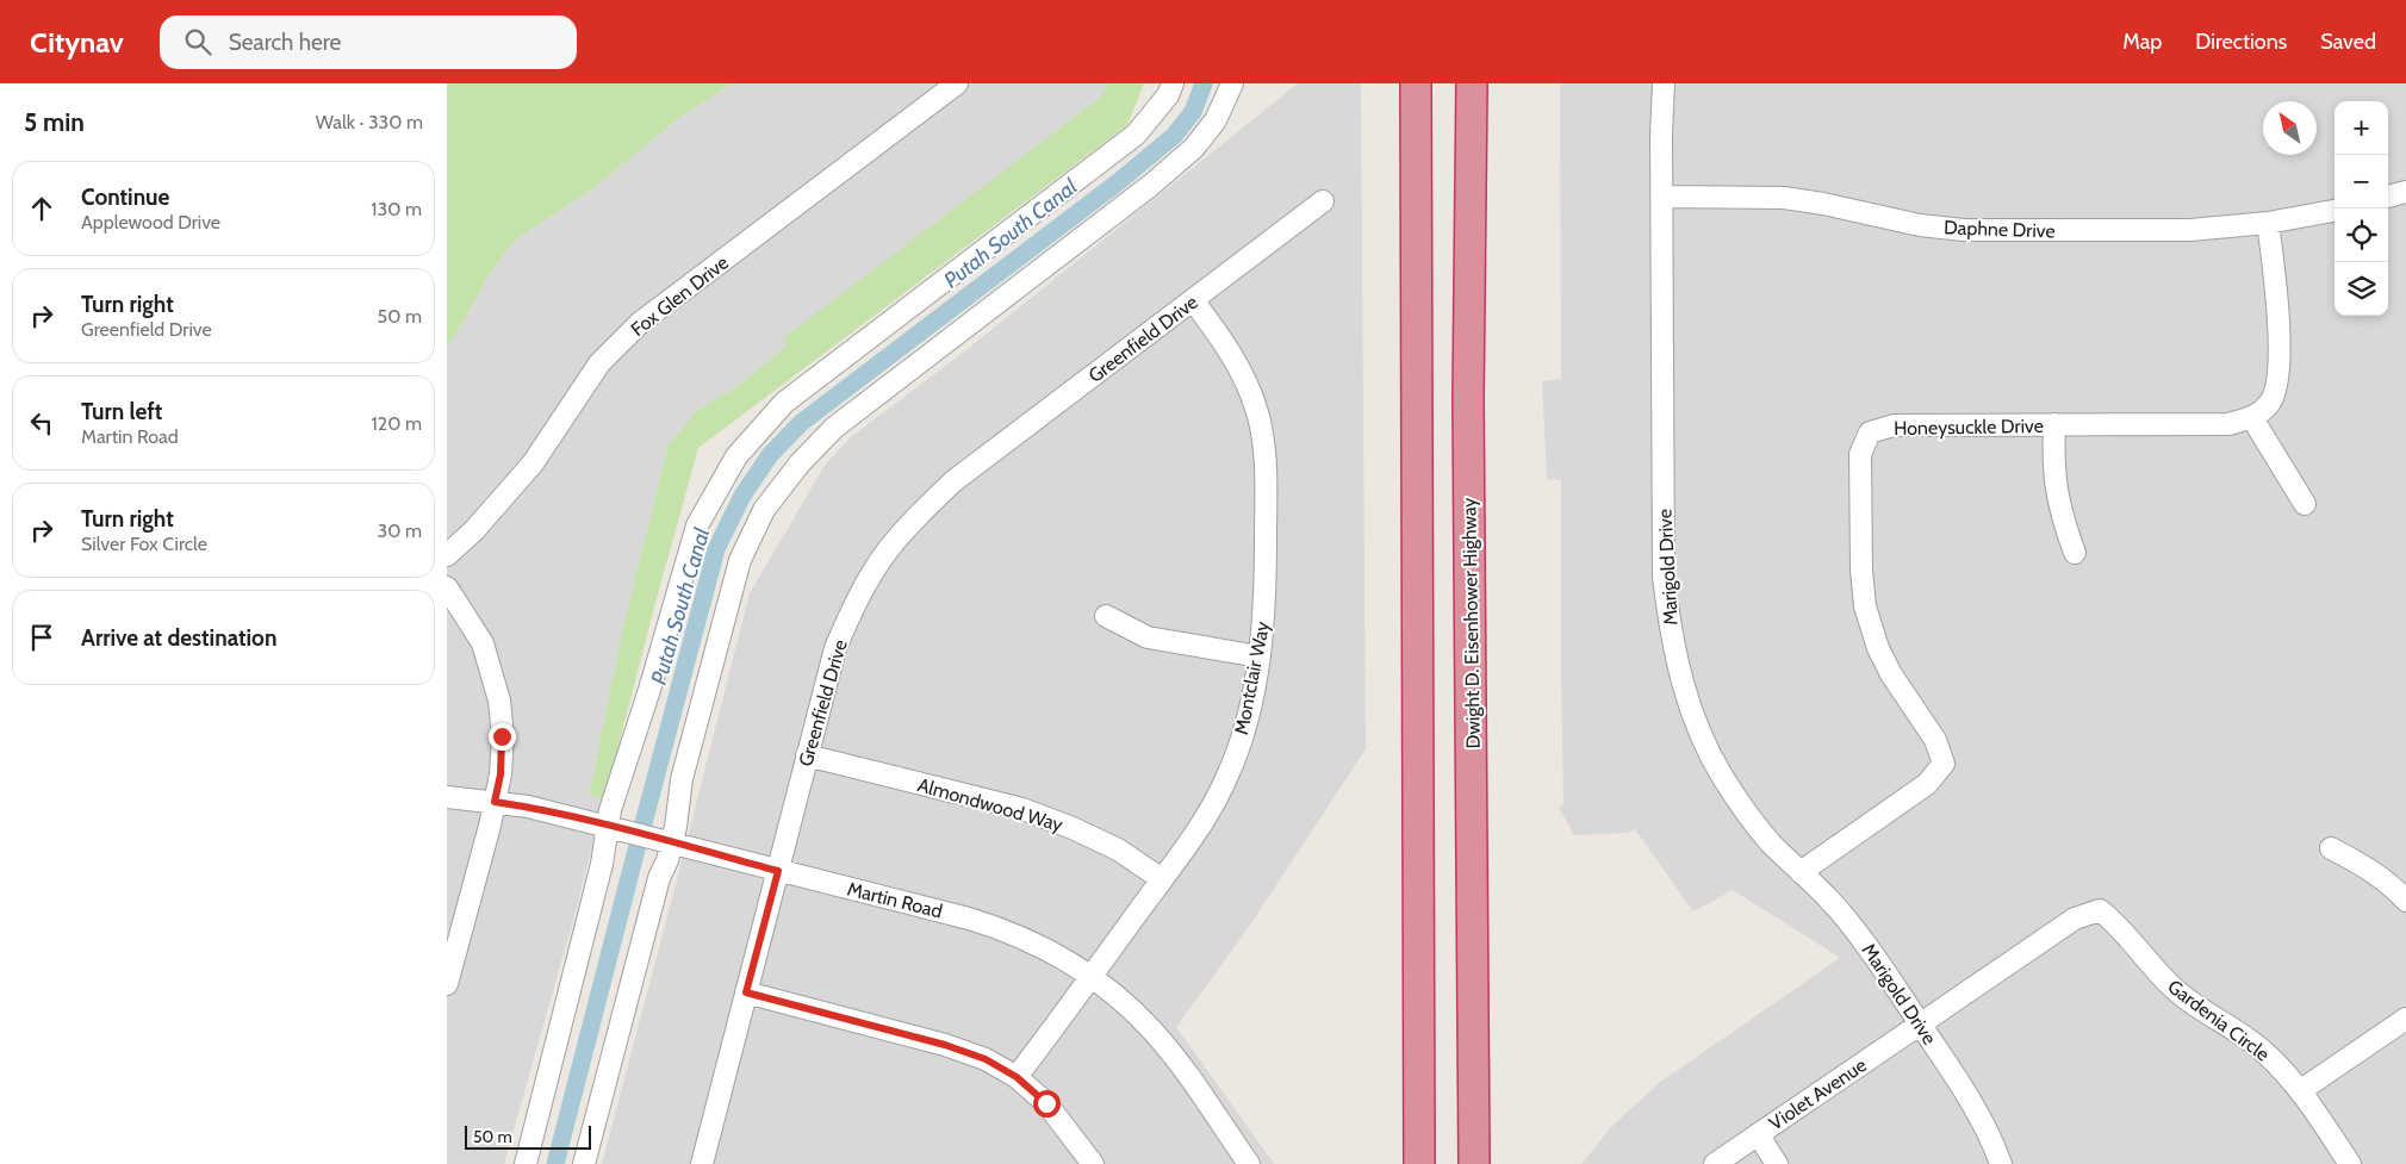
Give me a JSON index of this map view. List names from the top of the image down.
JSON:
{
  "streets": {
    "highway": ["Dwight D. Eisenhower Highway"],
    "street": [
      "Daphne Drive",
      "Fox Glen Drive",
      "Greenfield Drive",
      "Honeysuckle Drive",
      "Marigold Drive",
      "Montclair Way",
      "Almondwood Way",
      "Martin Road",
      "Gardenia Circle",
      "Violet Avenue"
    ]
  },
  "crossings": [
    ["Daphne Drive", "Marigold Drive"],
    ["Greenfield Drive", "Montclair Way"],
    ["Greenfield Drive", "Almondwood Way"],
    ["Greenfield Drive", "Martin Road"],
    ["Honeysuckle Drive", "Marigold Drive"],
    ["Marigold Drive", "Gardenia Circle"],
    ["Marigold Drive", "Violet Avenue"],
    ["Montclair Way", "Almondwood Way"],
    ["Montclair Way", "Martin Road"],
    ["Gardenia Circle", "Violet Avenue"]
  ],
  "water": ["Putah South Canal"],
  "scale_bar": "50 m",
  "north": "top left",
  "page": {
    "header": "Citynav",
    "search": "Search here",
    "nav": ["Map", "Directions", "Saved"],
    "heading": ["5 min", "Walk · 330 m"],
    "map_buttons": ["+", "−"],
    "list": [
      ["Continue", "Applewood Drive", "130 m"],
      ["Turn right", "Greenfield Drive", "50 m"],
      ["Turn left", "Martin Road", "120 m"],
      ["Turn right", "Silver Fox Circle", "30 m"],
      "Arrive at destination"
    ],
    "scale": "50 m"
  }
}
